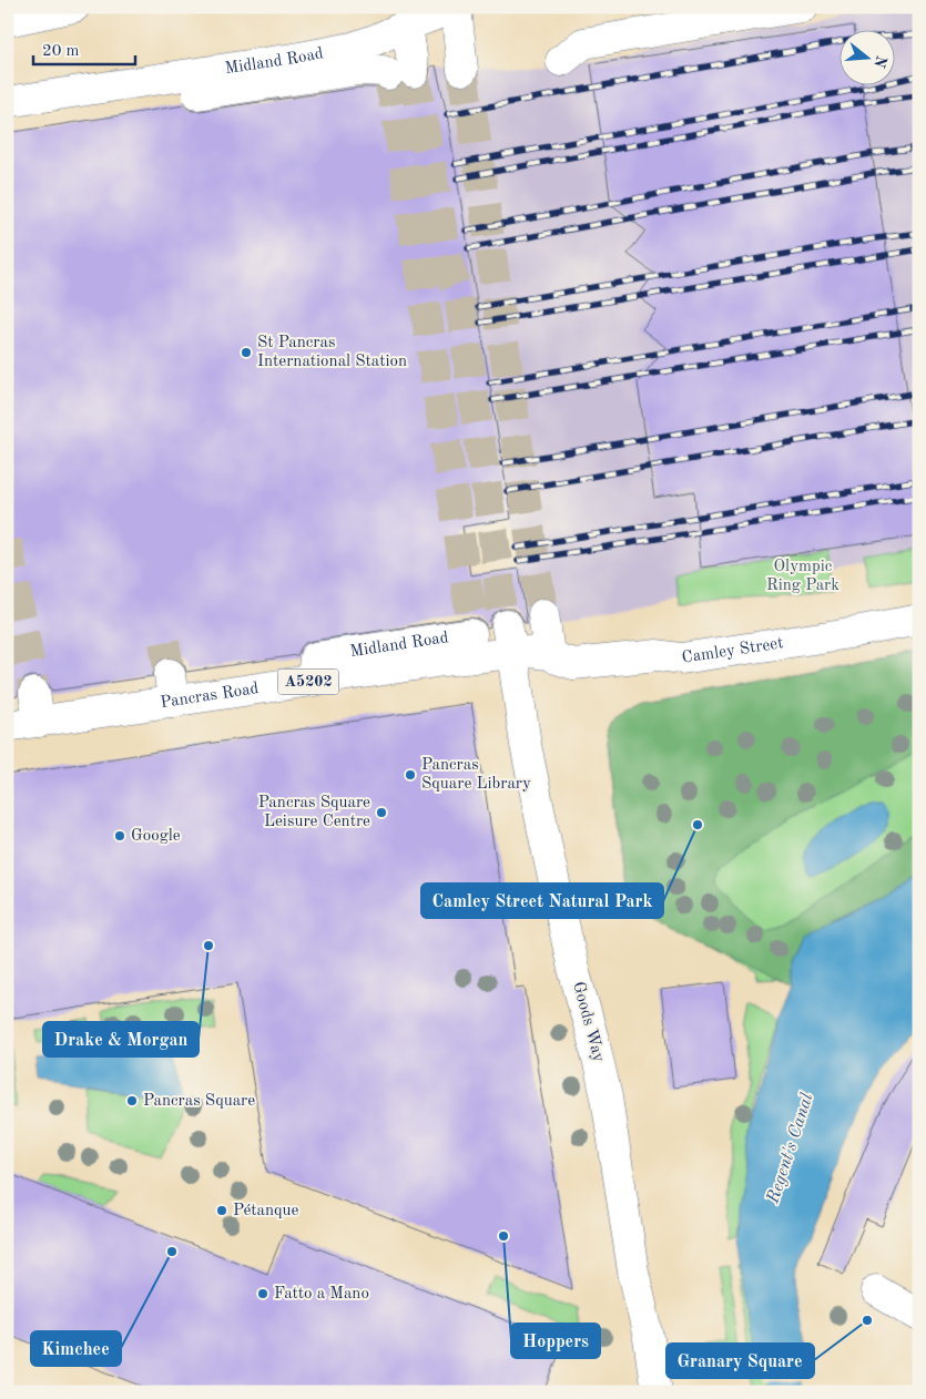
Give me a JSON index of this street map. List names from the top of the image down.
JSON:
{
  "streets": {
    "street": [
      "Midland Road",
      "Camley Street",
      "A5202",
      "Pancras Road",
      "Goods Way"
    ]
  },
  "crossings": [
    ["Midland Road", "Pancras Road"],
    ["Camley Street", "Pancras Road"],
    ["Pancras Road", "Goods Way"]
  ],
  "water": ["Regent's Canal"],
  "parks": ["Olympic Ring Park"],
  "places": [
    "St Pancras International Station",
    "Pancras Square Library",
    "Pancras Square Leisure Centre",
    "Camley Street Natural Park",
    "Google",
    "Drake & Morgan",
    "Pancras Square",
    "Pétanque",
    "Hoppers",
    "Kimchee",
    "Fatto a Mano",
    "Granary Square"
  ],
  "scale_bar": "20 m",
  "north": "right"
}
